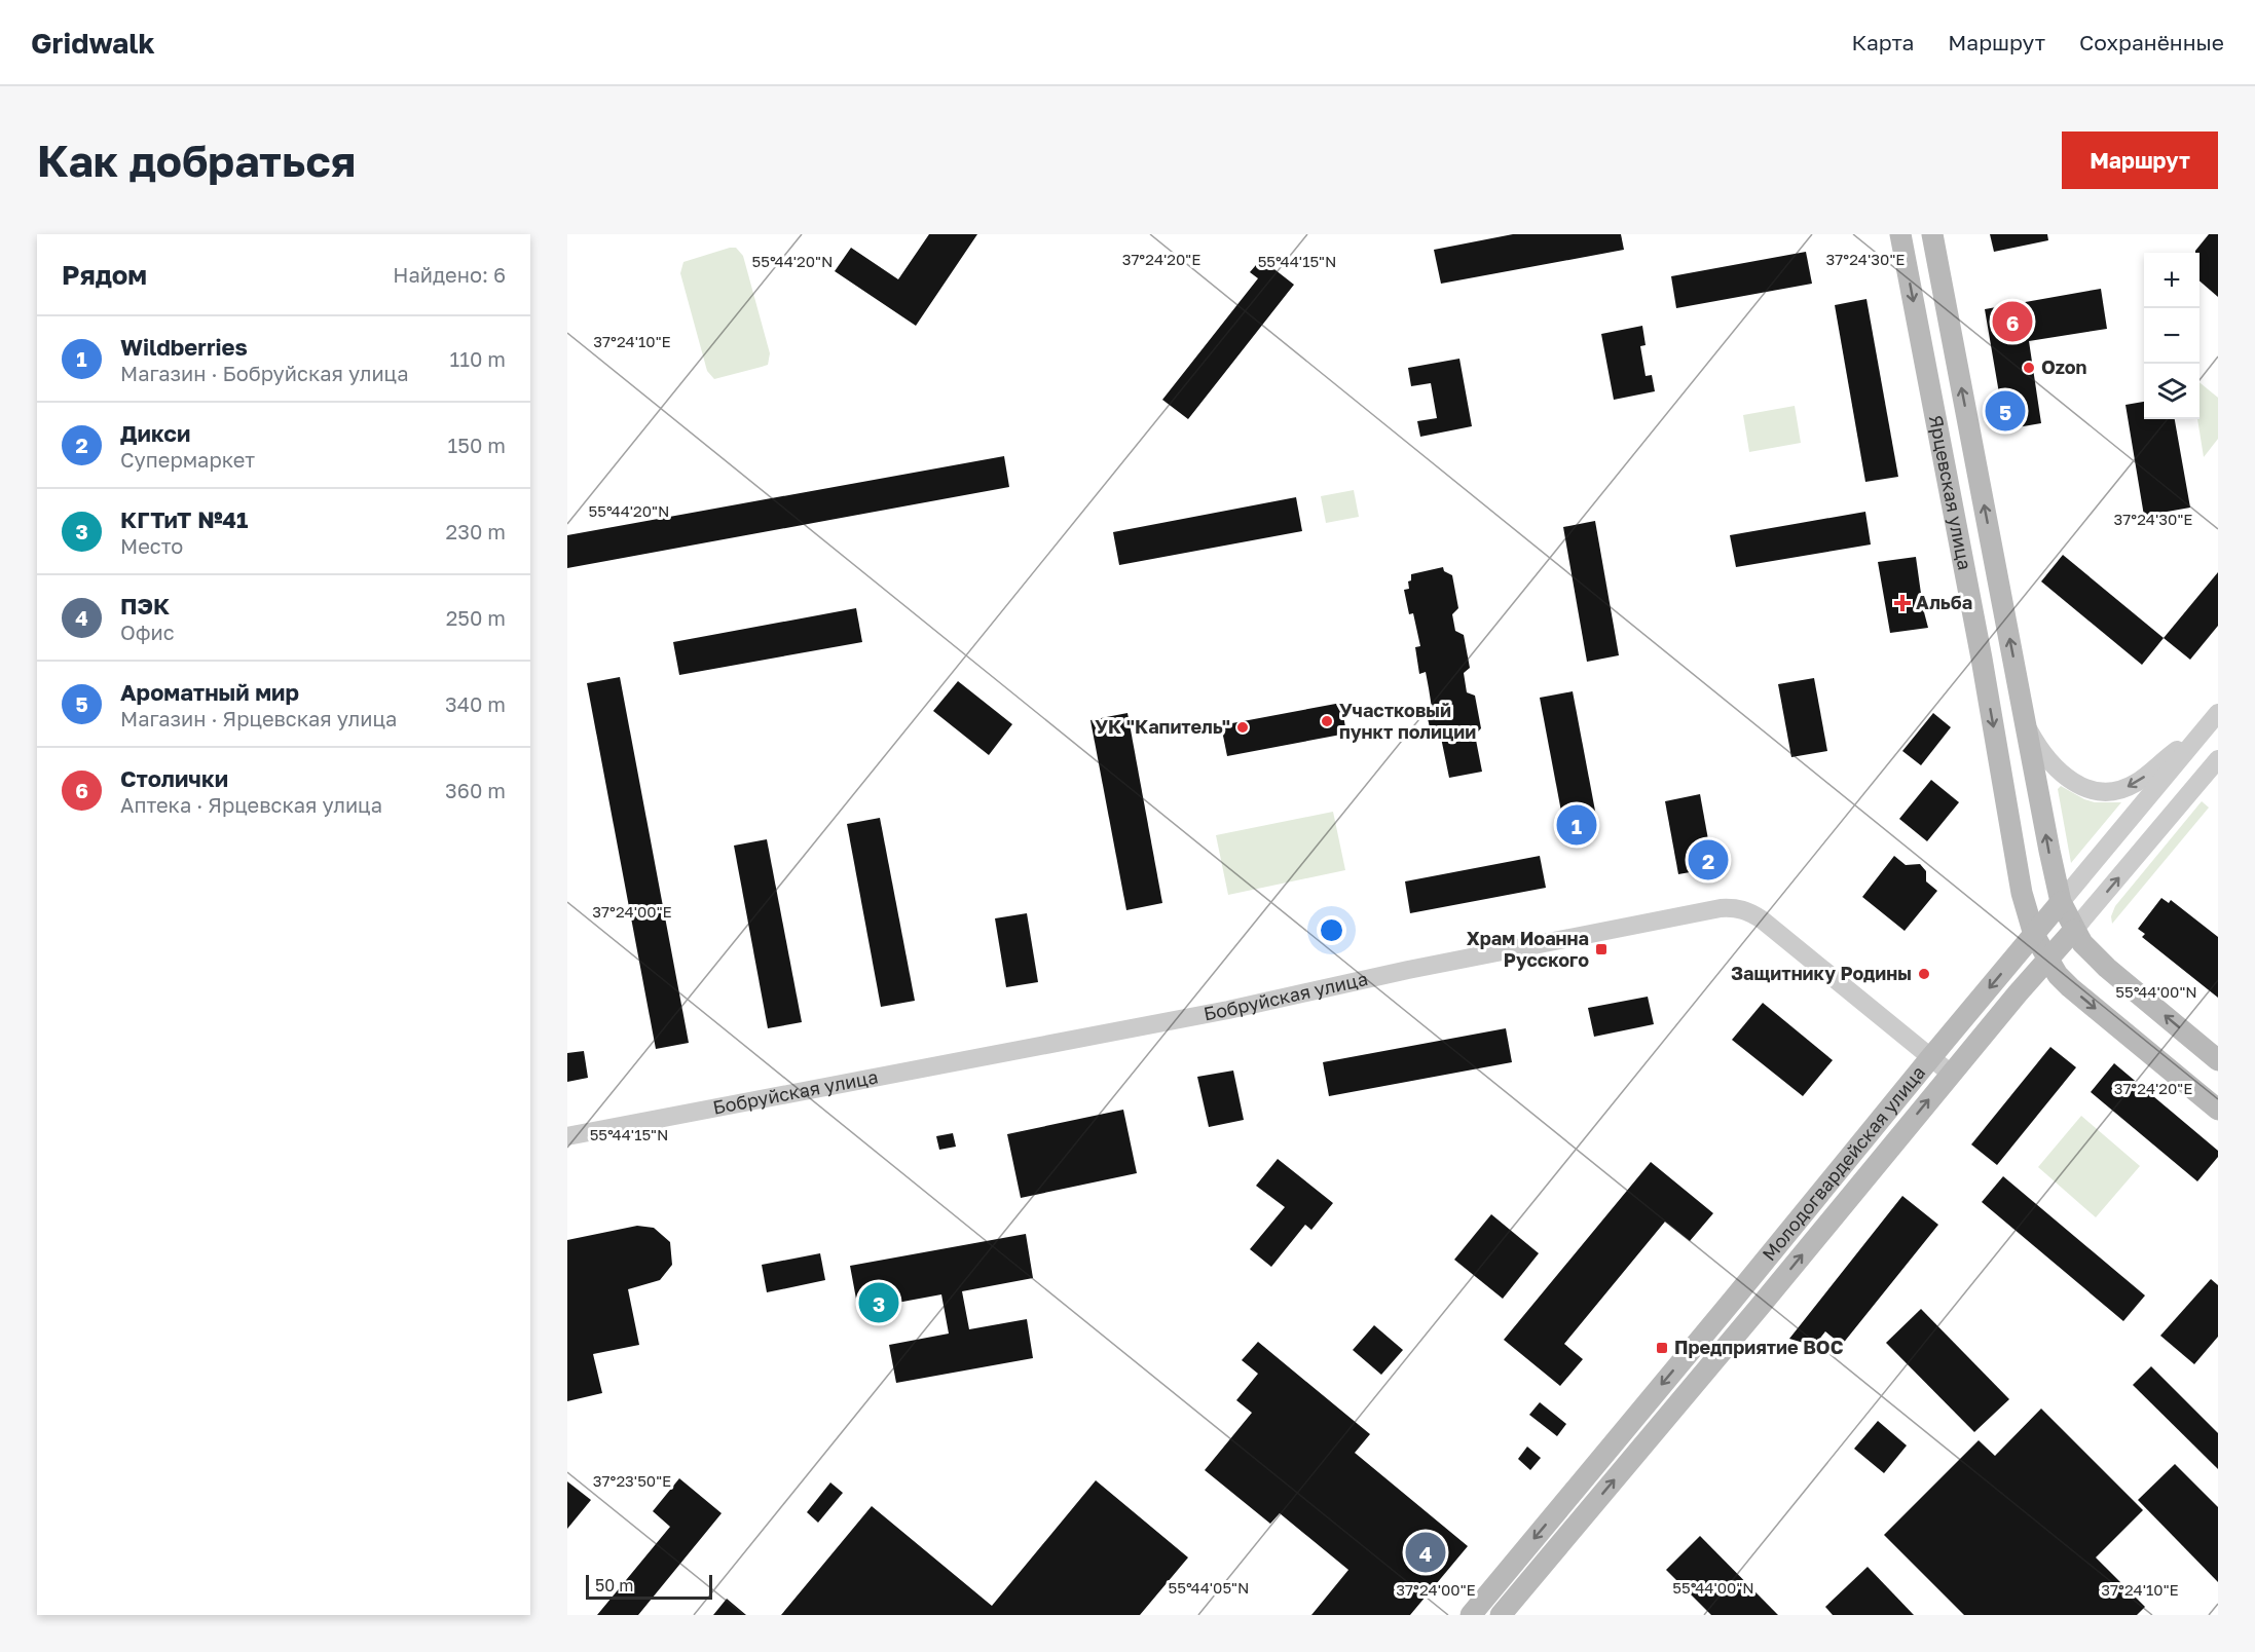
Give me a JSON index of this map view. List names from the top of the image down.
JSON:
{
  "streets": {
    "main road": ["Ярцевская улица", "Молодогвардейская улица"],
    "street": ["Бобруйская улица"]
  },
  "crossings": [
    ["Ярцевская улица", "Молодогвардейская улица"],
    ["Бобруйская улица", "Молодогвардейская улица"]
  ],
  "places": {
    "other": [
      "Ozon",
      "Участковый пункт полиции",
      "УК \"Капитель\"",
      "Защитнику Родины"
    ],
    "health": ["Альба"],
    "transit": ["Храм Иоанна Русского", "Предприятие ВОС"]
  },
  "scale_bar": "50 m",
  "page": {
    "header": "Gridwalk",
    "nav": ["Карта", "Маршрут", "Сохранённые"],
    "buttons": "Маршрут",
    "title": "Как добраться",
    "heading": ["Рядом", "Найдено: 6"],
    "map_buttons": ["+", "−"],
    "pins": [
      "6",
      "5",
      "1",
      "2",
      "3",
      "4"
    ],
    "list": [
      {
        "mark": "1",
        "name": "Wildberries",
        "note": "Магазин · Бобруйская улица",
        "value": "110 m"
      },
      {
        "mark": "2",
        "name": "Дикси",
        "note": "Супермаркет",
        "value": "150 m"
      },
      {
        "mark": "3",
        "name": "КГТиТ №41",
        "note": "Место",
        "value": "230 m"
      },
      {
        "mark": "4",
        "name": "ПЭК",
        "note": "Офис",
        "value": "250 m"
      },
      {
        "mark": "5",
        "name": "Ароматный мир",
        "note": "Магазин · Ярцевская улица",
        "value": "340 m"
      },
      {
        "mark": "6",
        "name": "Столички",
        "note": "Аптека · Ярцевская улица",
        "value": "360 m"
      }
    ],
    "scale": "50 m"
  },
  "coordinates": [
    "37°24'20\"E",
    "37°24'30\"E",
    "55°44'20\"N",
    "55°44'15\"N",
    "37°24'10\"E",
    "37°24'00\"E",
    "55°44'00\"N",
    "37°23'50\"E",
    "55°44'05\"N"
  ]
}
